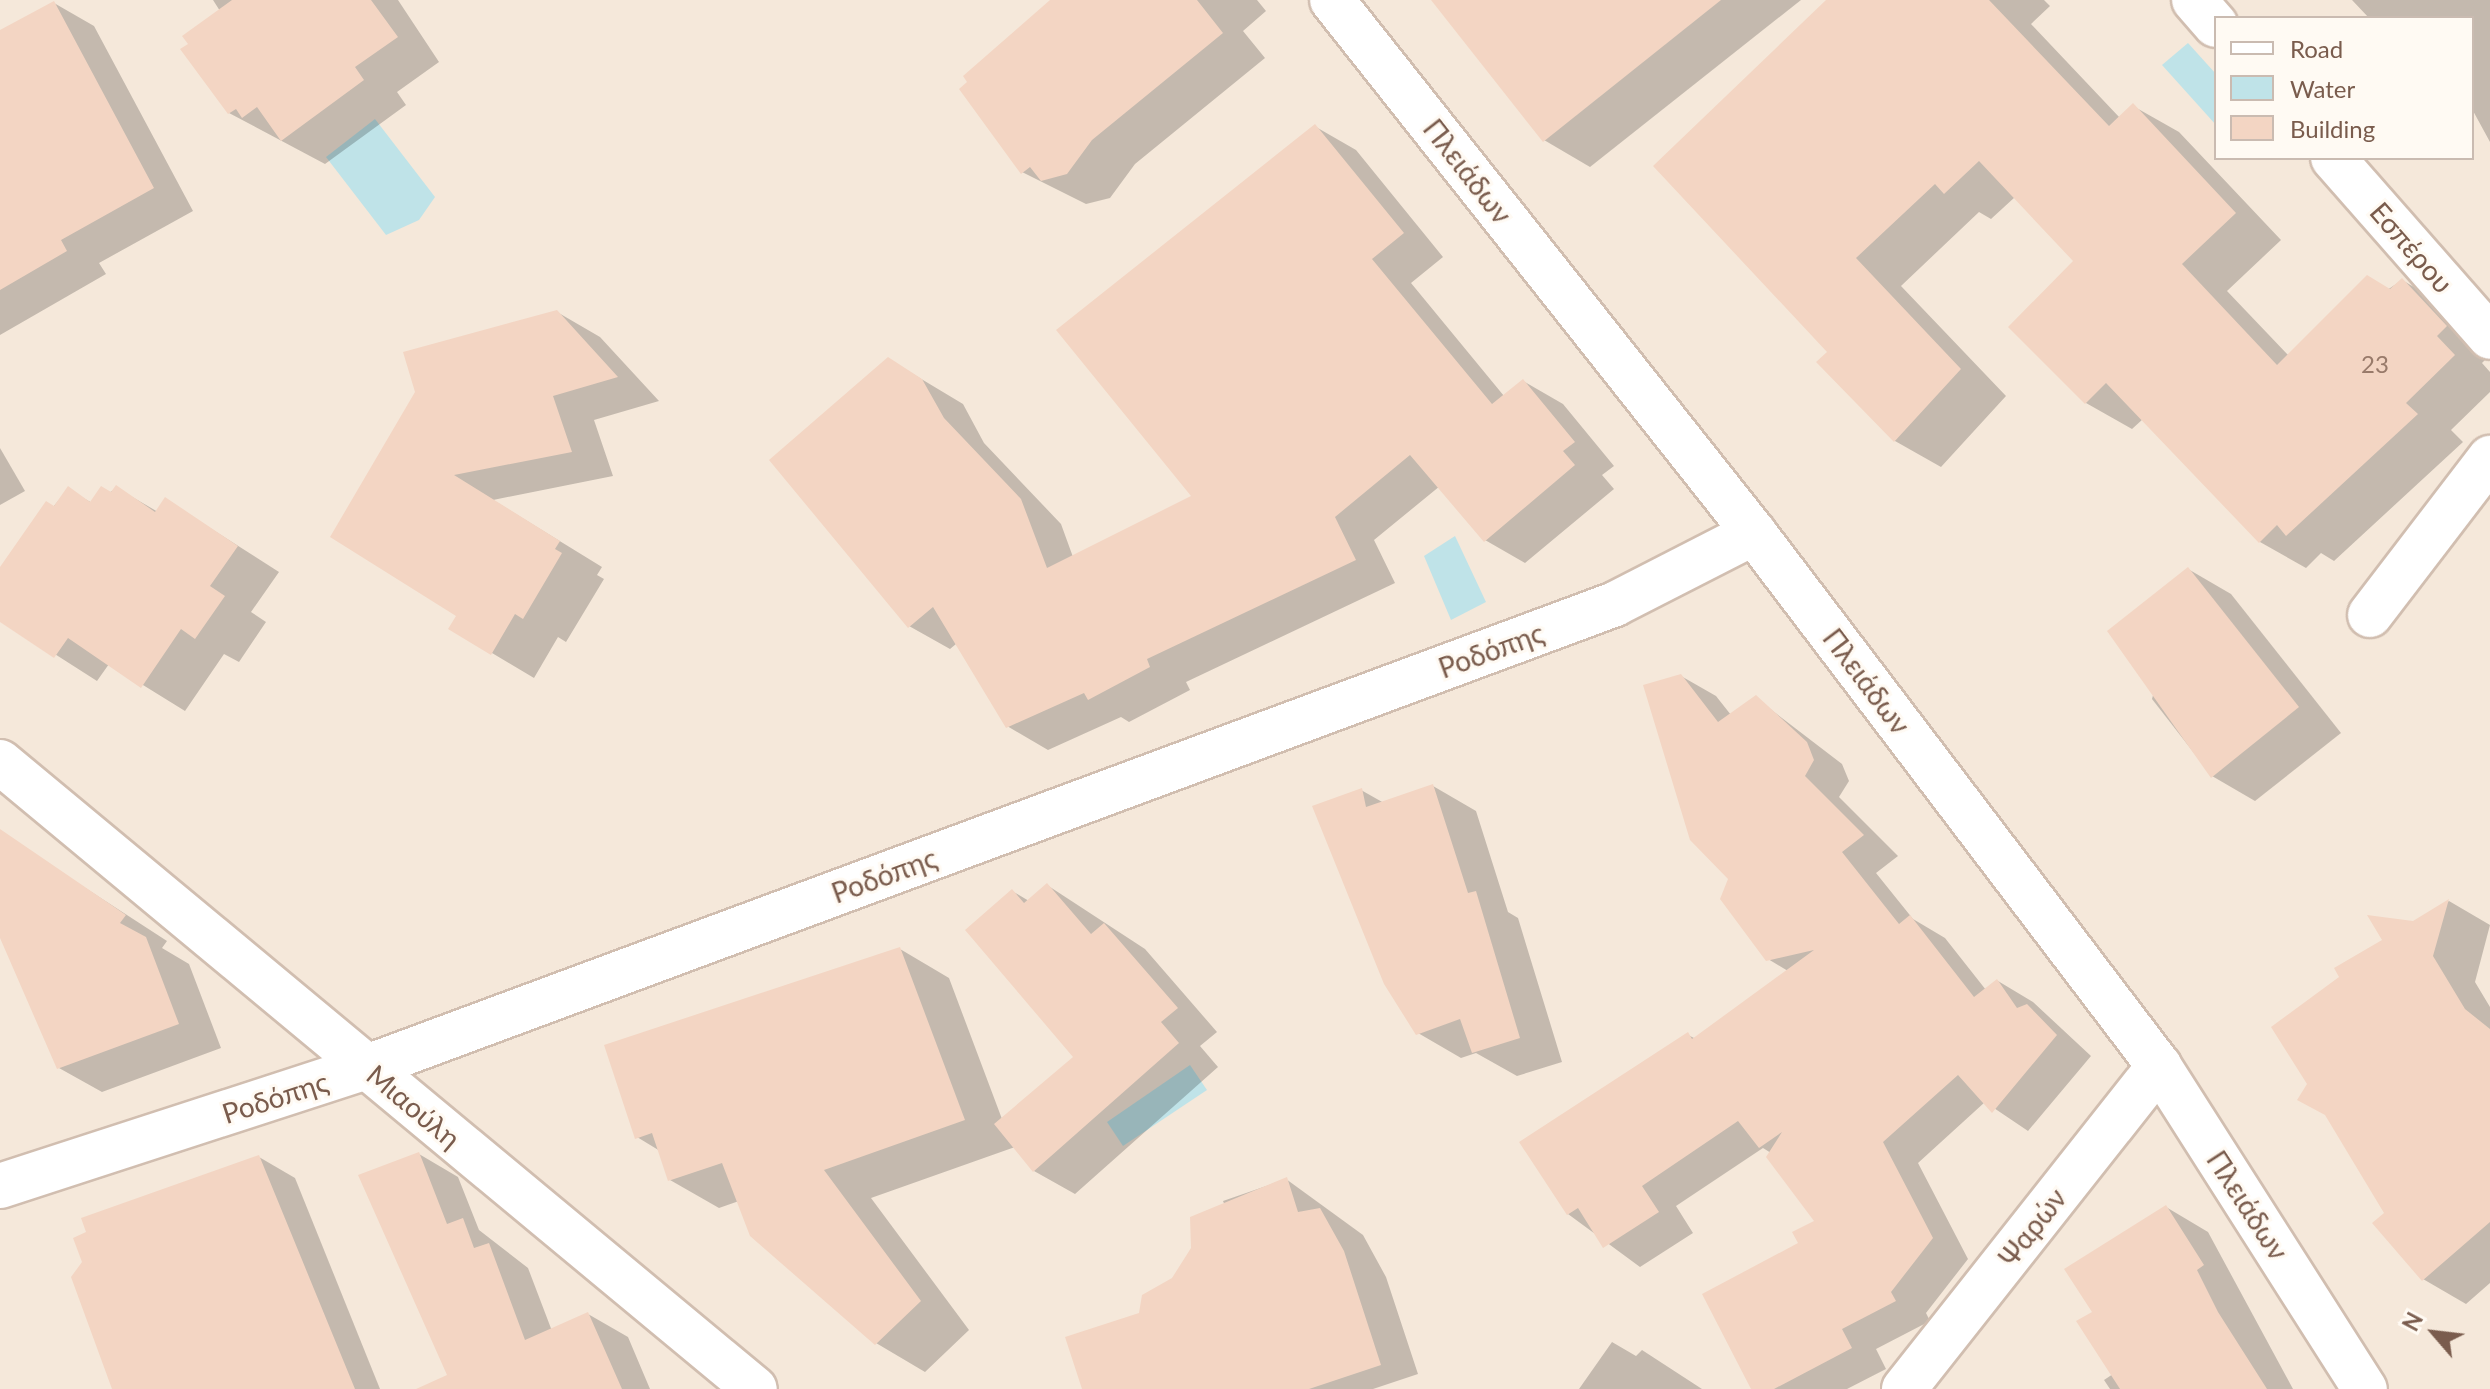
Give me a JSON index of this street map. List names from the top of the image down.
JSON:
{
  "streets": {
    "street": [
      "Πλειάδων",
      "Εσπέρου",
      "Ροδόπης",
      "Μιαούλη",
      "Ψαρών"
    ]
  },
  "crossings": [
    ["Πλειάδων", "Ροδόπης"],
    ["Πλειάδων", "Ψαρών"],
    ["Ροδόπης", "Μιαούλη"]
  ],
  "house_numbers": ["23"],
  "legend": ["Road", "Water", "Building"],
  "north": "top left"
}
